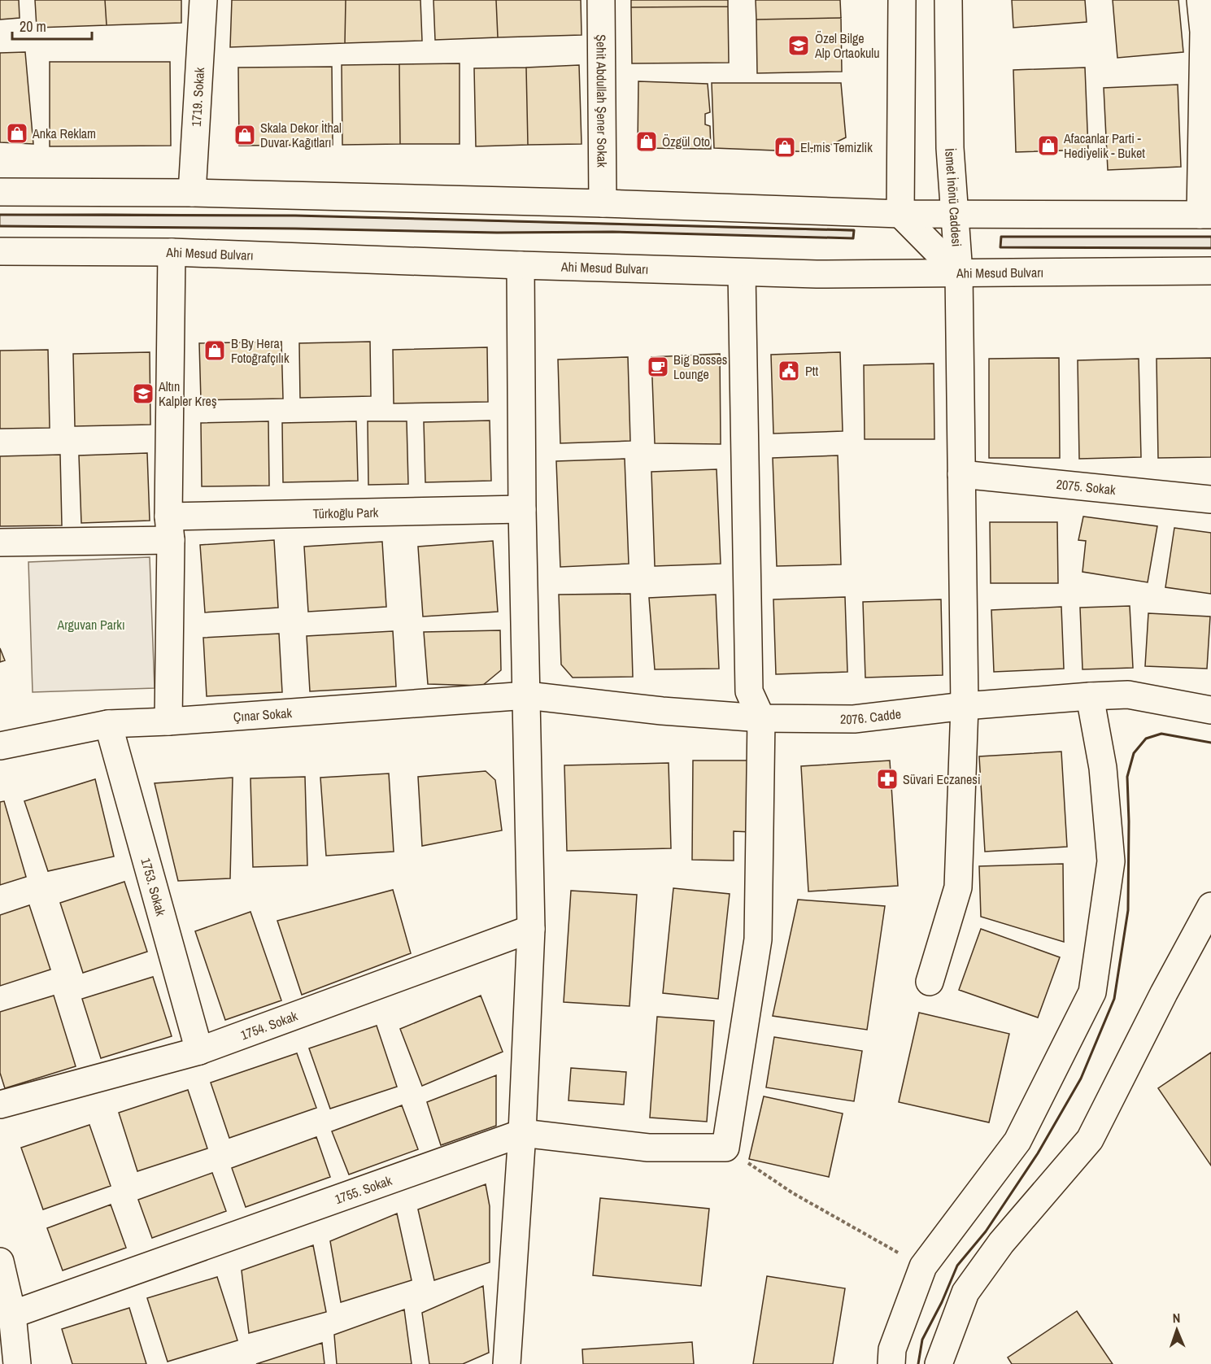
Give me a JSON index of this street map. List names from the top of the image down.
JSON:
{
  "streets": {
    "street": [
      "1719. Sokak",
      "Şehit Abdullah Şener Sokak",
      "İsmet İnönü Caddesi",
      "Ahi Mesud Bulvarı",
      "2075. Sokak",
      "Türkoğlu Park",
      "Çınar Sokak",
      "2076. Cadde",
      "1753. Sokak",
      "1754. Sokak",
      "1755. Sokak"
    ]
  },
  "crossings": [
    ["İsmet İnönü Caddesi", "Ahi Mesud Bulvarı"],
    ["Çınar Sokak", "2076. Cadde"],
    ["Çınar Sokak", "1753. Sokak"],
    ["1753. Sokak", "1754. Sokak"]
  ],
  "parks": ["Arguvan Parkı"],
  "places": {
    "school or university": ["Özel Bilge Alp Ortaokulu", "Altın Kalpler Kreş"],
    "shop": [
      "Anka Reklam",
      "Skala Dekor İthal Duvar Kağıtları",
      "Özgül Oto",
      "Afacanlar Parti - Hediyelik - Buket",
      "El-mis Temizlik",
      "B By Hera Fotoğrafçılık"
    ],
    "cafe": ["Big Bosses Lounge"],
    "public building": ["Ptt"],
    "pharmacy": ["Süvari Eczanesi"]
  },
  "scale_bar": "20 m",
  "north": "top"
}
